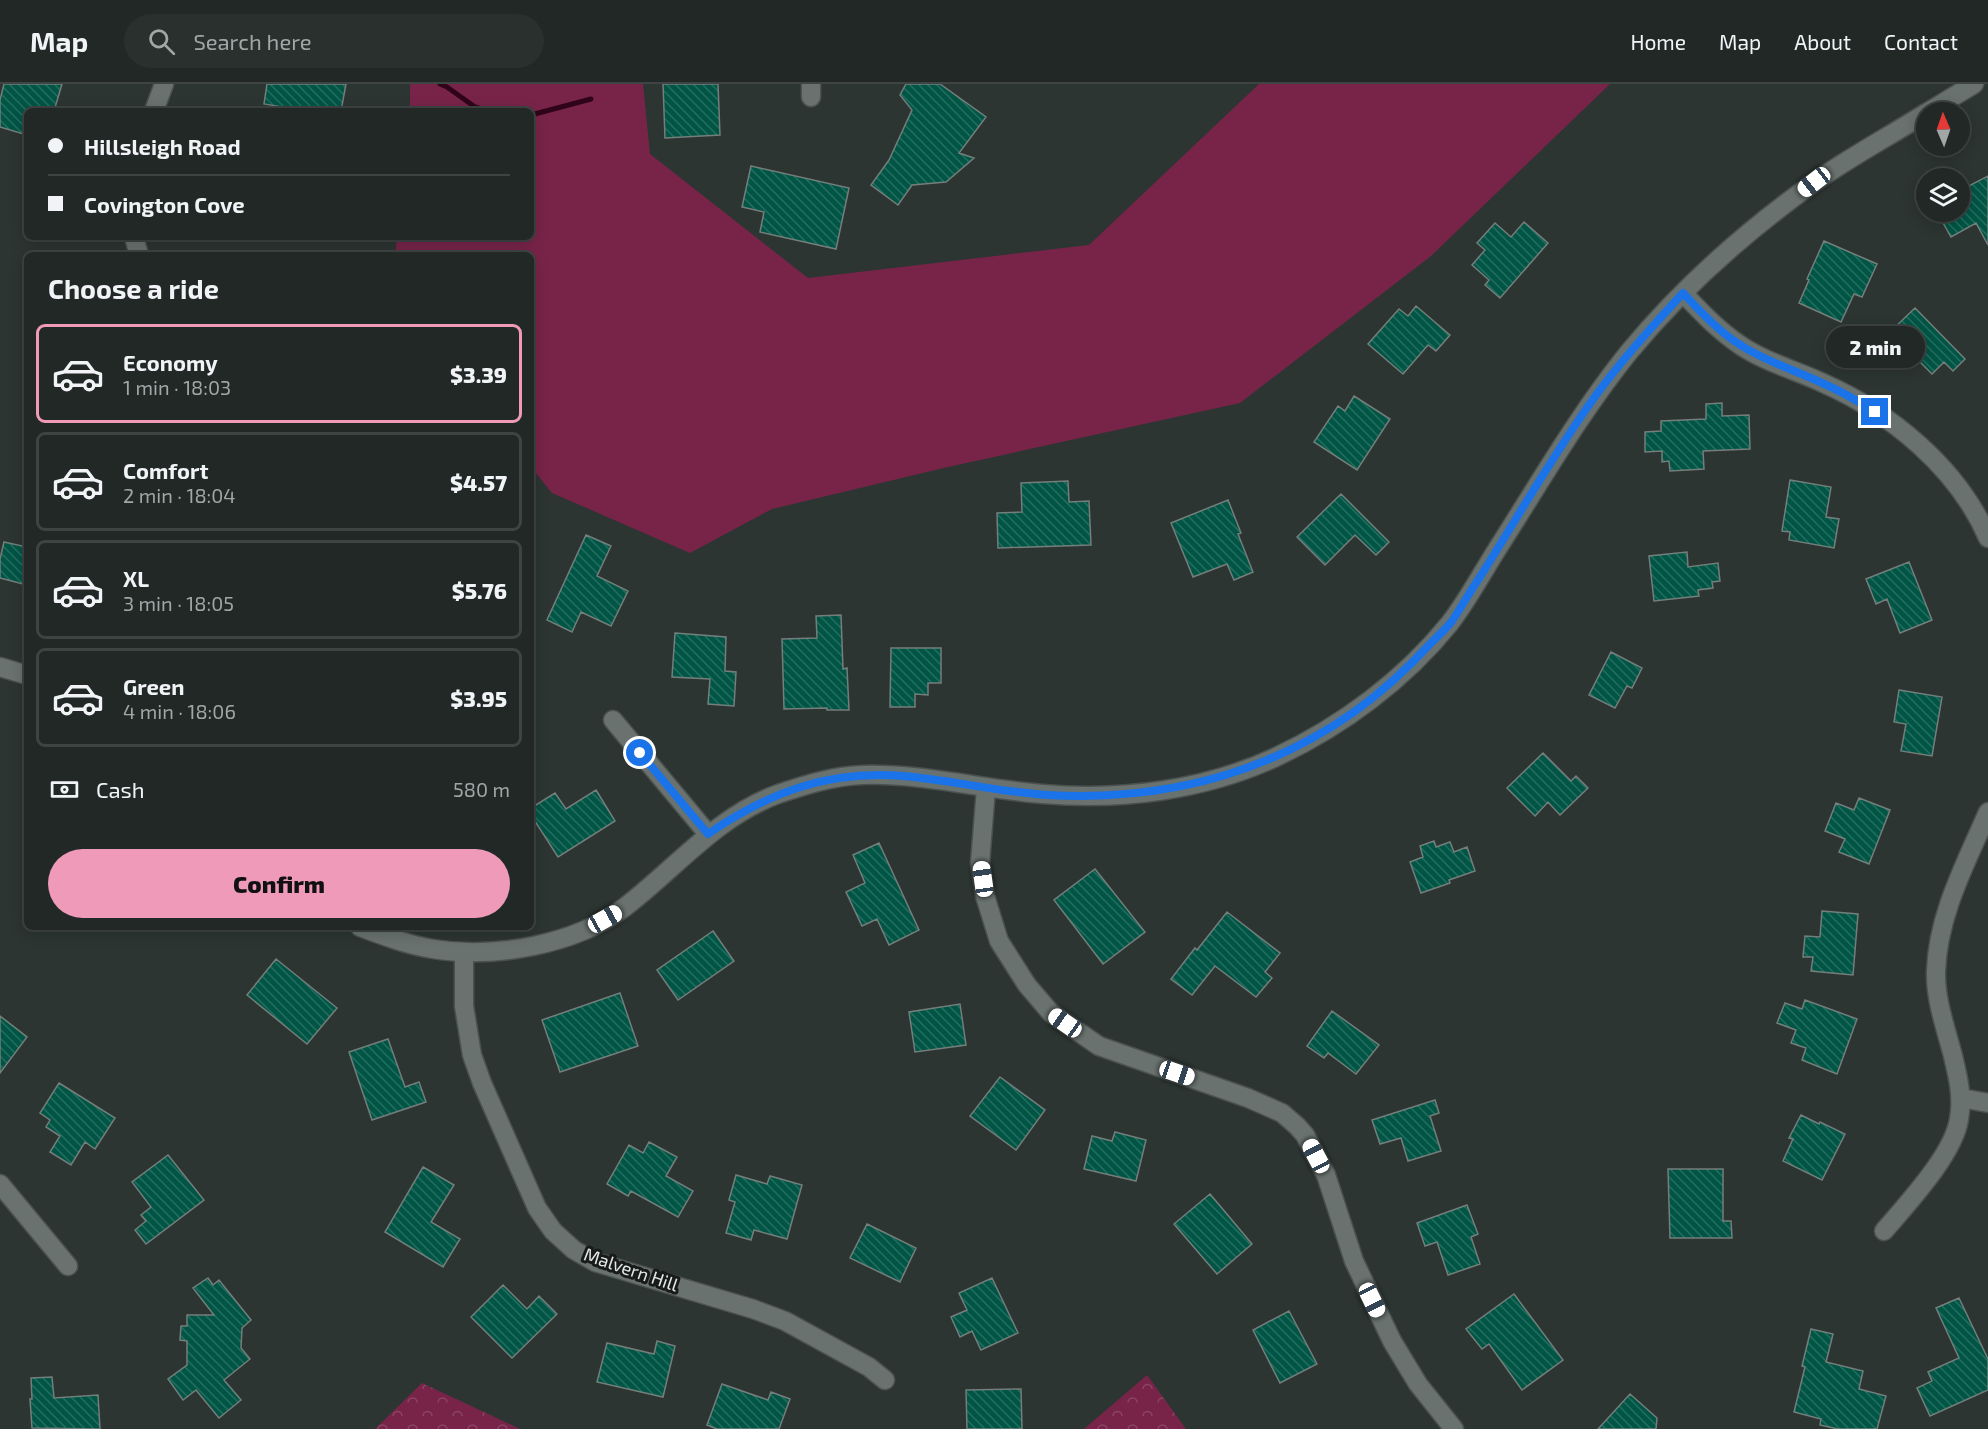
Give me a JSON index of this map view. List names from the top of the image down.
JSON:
{
  "streets": {
    "street": ["Malvern Hill"]
  },
  "north": "top",
  "page": {
    "header": "Map",
    "search": "Search here",
    "nav": [
      "Home",
      "Map",
      "About",
      "Contact"
    ],
    "banner": ["Hillsleigh Road", "Covington Cove"],
    "heading": "Choose a ride",
    "list": [
      {
        "name": "Economy",
        "note": "1 min · 18:03",
        "value": "$3.39"
      },
      {
        "name": "Comfort",
        "note": "2 min · 18:04",
        "value": "$4.57"
      },
      {
        "name": "XL",
        "note": "3 min · 18:05",
        "value": "$5.76"
      },
      {
        "name": "Green",
        "note": "4 min · 18:06",
        "value": "$3.95"
      }
    ],
    "bubble": "2 min",
    "pay": ["Cash", "580 m"],
    "buttons": "Confirm"
  }
}
